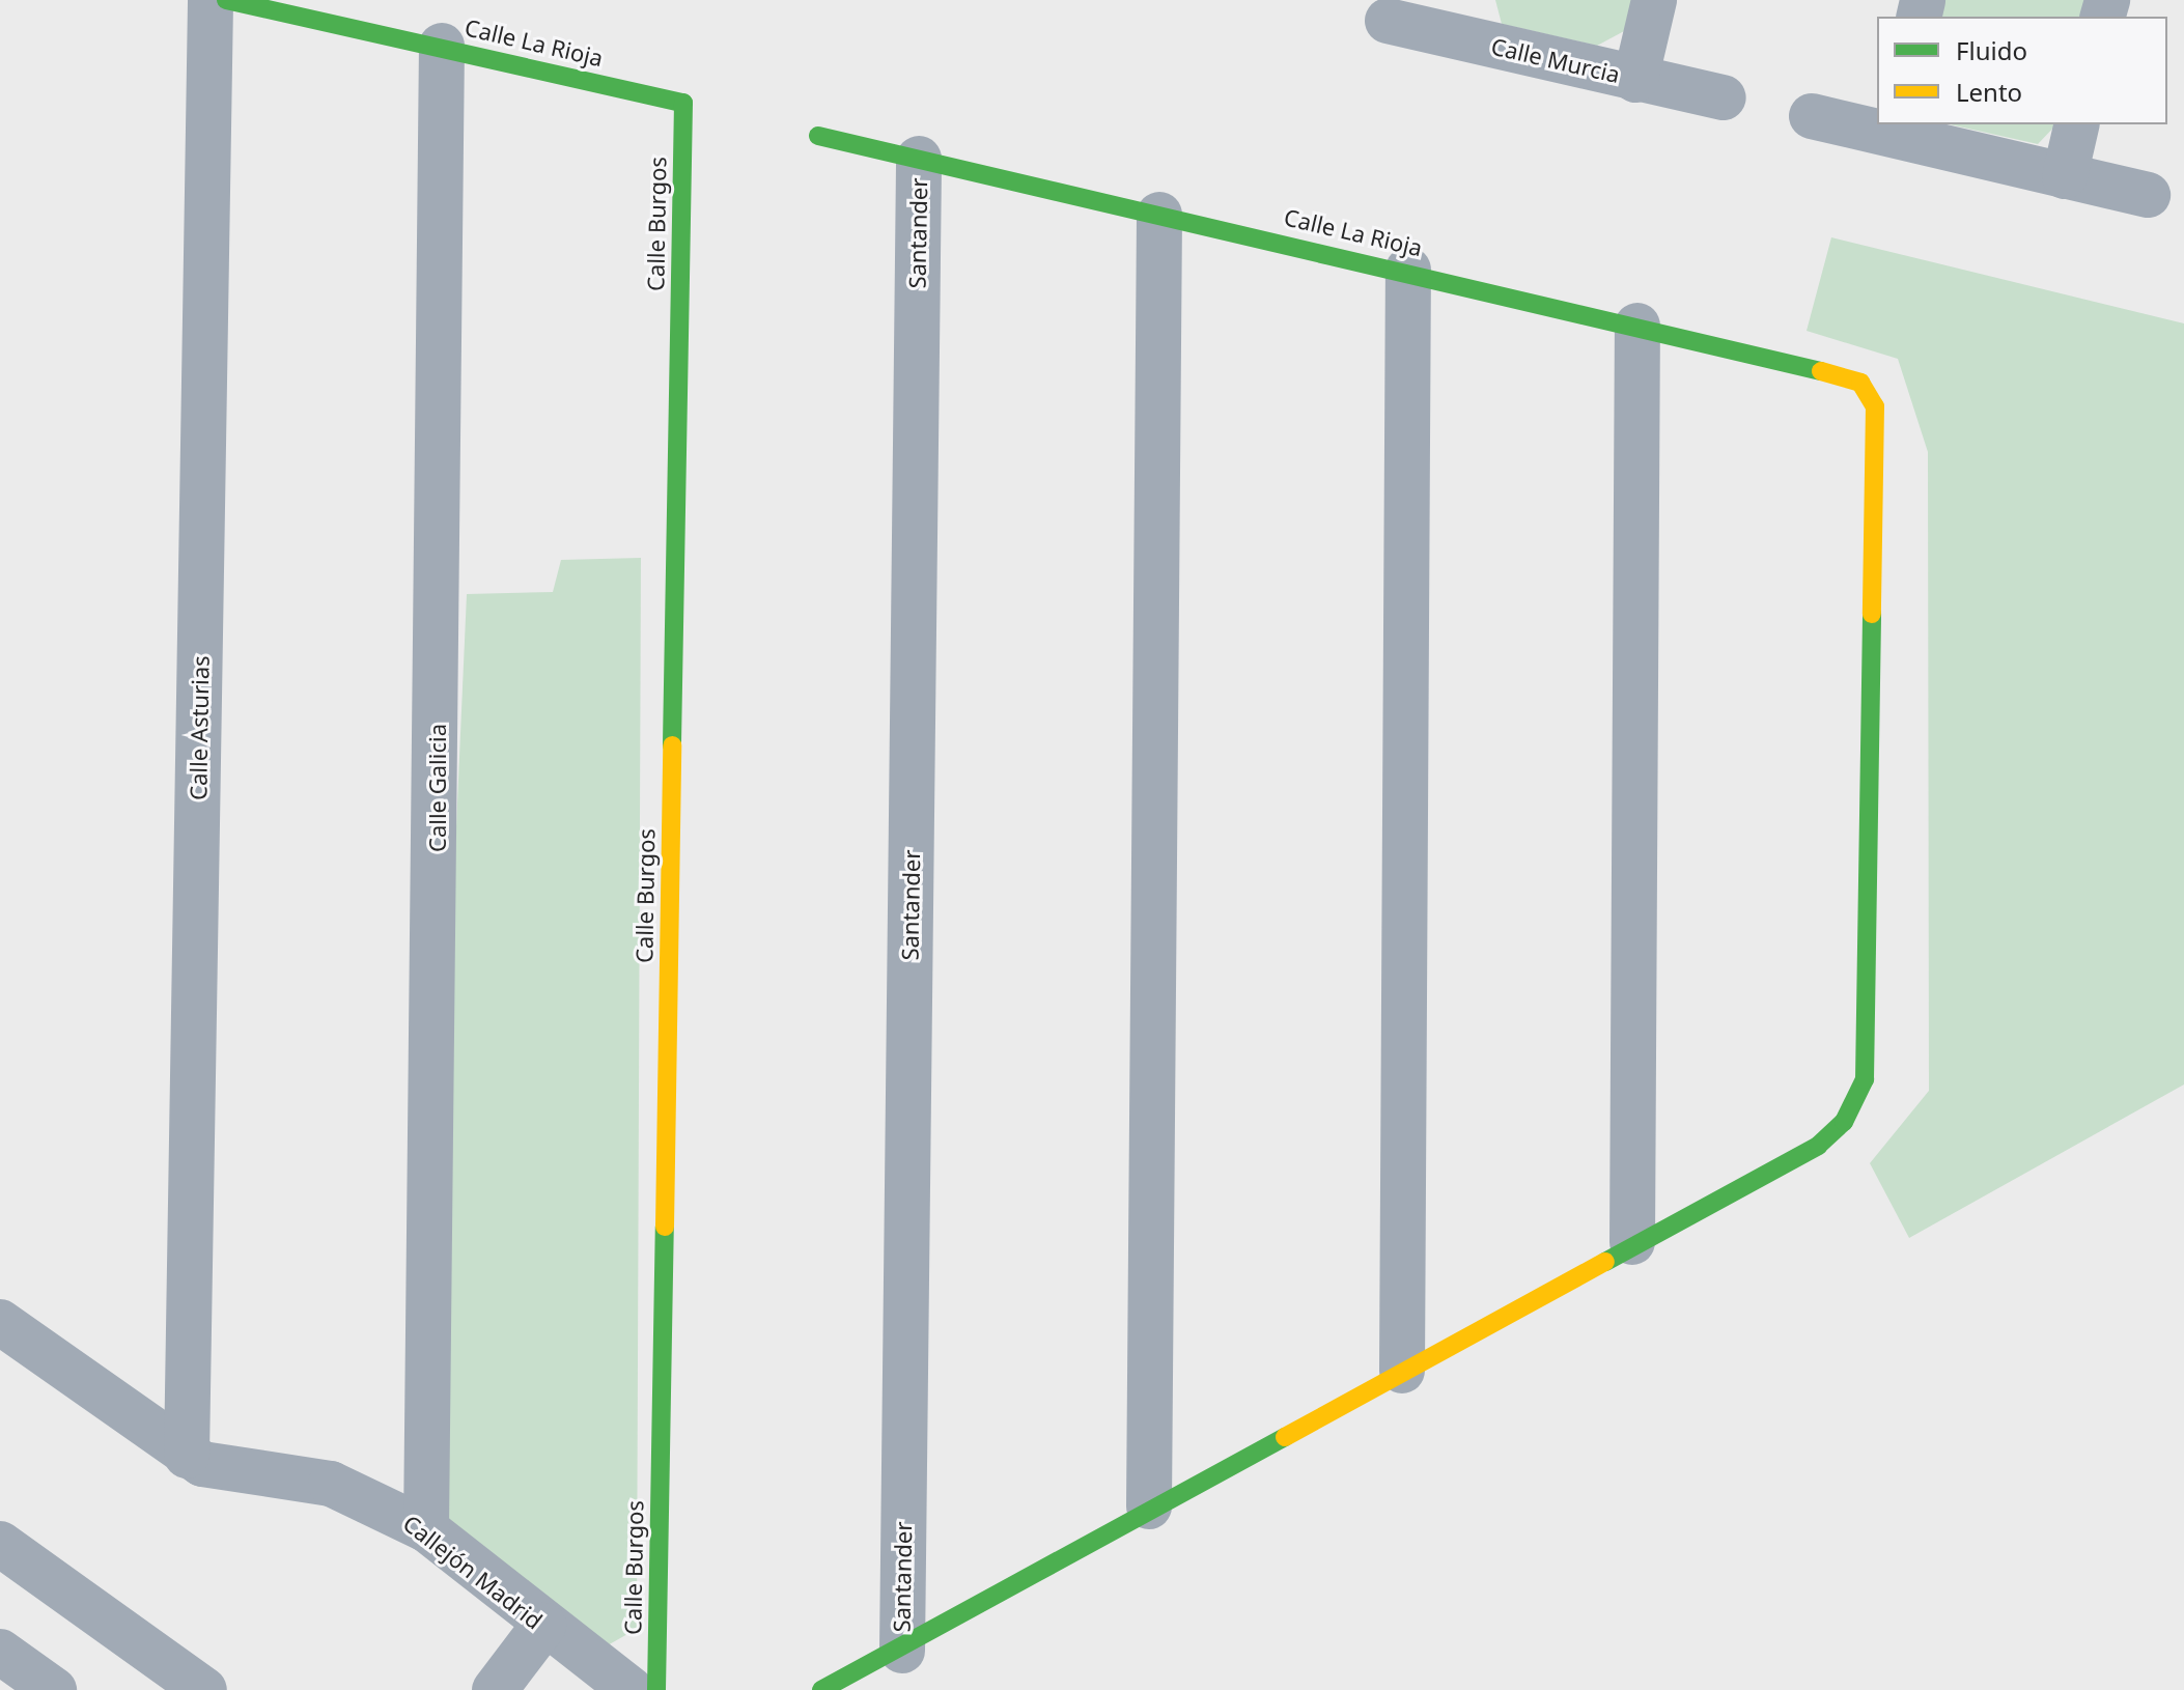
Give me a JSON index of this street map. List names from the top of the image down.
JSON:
{
  "streets": {
    "street": [
      "Calle La Rioja",
      "Calle Murcia",
      "Calle Burgos",
      "Santander",
      "Calle Asturias",
      "Calle Galicia",
      "Callejón Madrid"
    ]
  },
  "crossings": [
    ["Calle La Rioja", "Calle Burgos"],
    ["Calle La Rioja", "Santander"],
    ["Calle La Rioja", "Calle Galicia"],
    ["Calle Asturias", "Callejón Madrid"],
    ["Calle Galicia", "Callejón Madrid"]
  ],
  "legend": ["Fluido", "Lento"]
}
